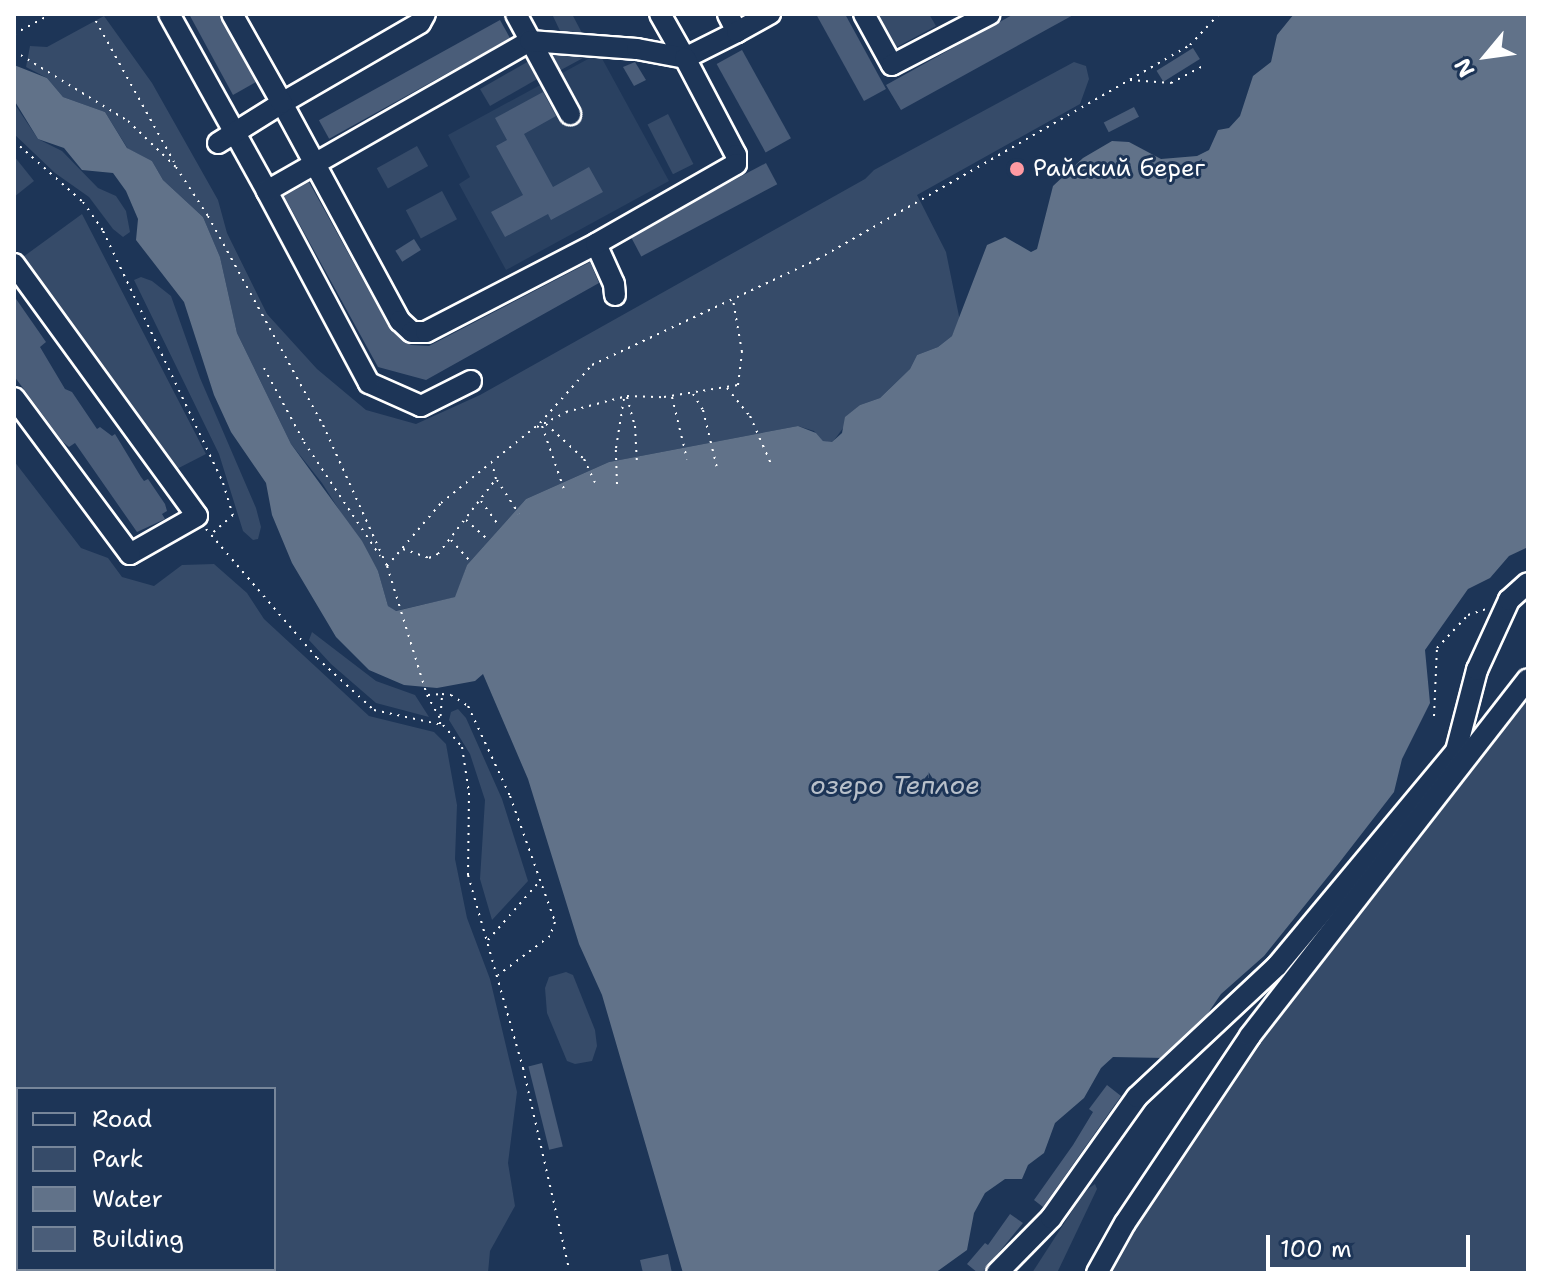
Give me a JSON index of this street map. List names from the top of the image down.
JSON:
{
  "water": ["озеро Теплое"],
  "places": ["Райский берег"],
  "legend": [
    "Road",
    "Park",
    "Water",
    "Building"
  ],
  "scale_bar": "100 m",
  "north": "bottom left"
}
